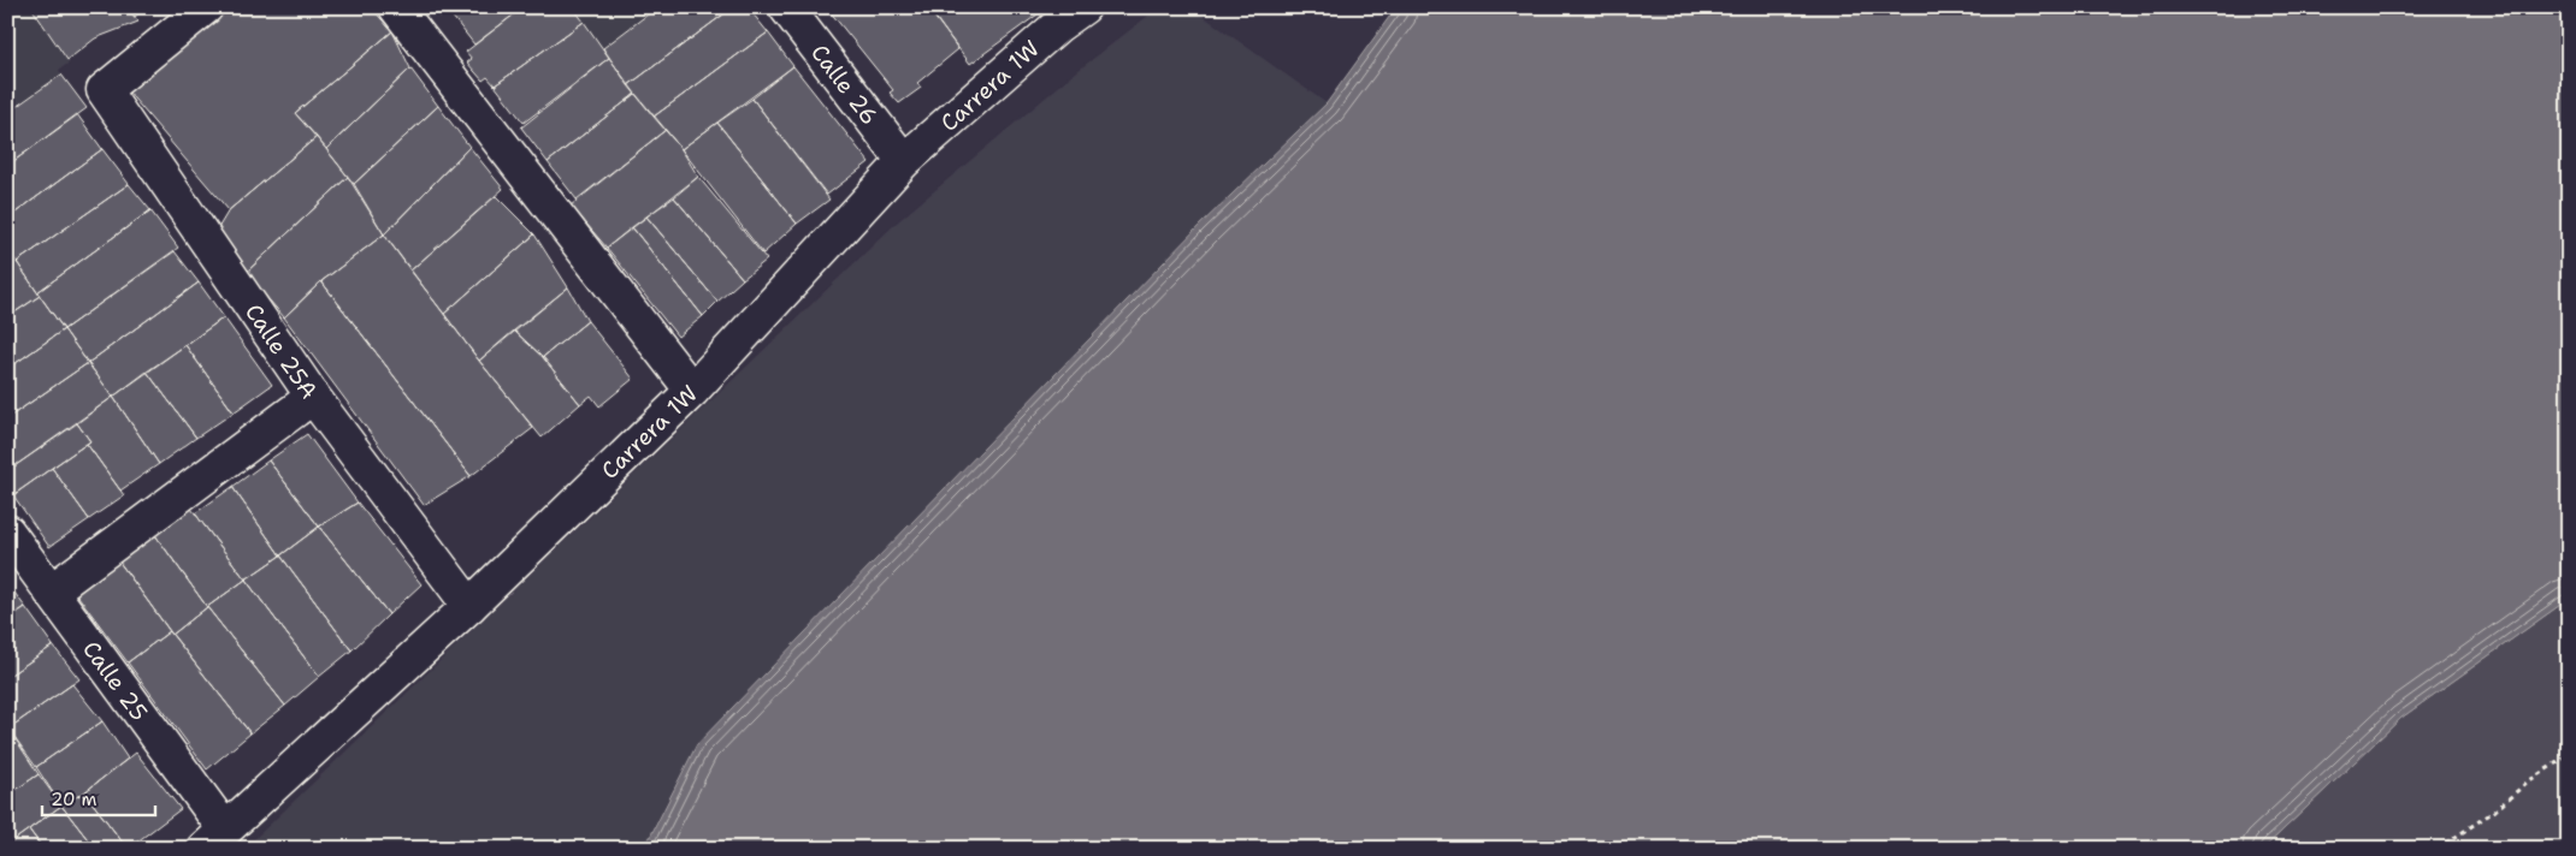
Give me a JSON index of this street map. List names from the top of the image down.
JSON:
{
  "streets": {
    "street": [
      "Calle 26",
      "Carrera 1W",
      "Calle 25A",
      "Calle 25"
    ]
  },
  "crossings": [
    ["Calle 26", "Carrera 1W"],
    ["Carrera 1W", "Calle 25A"],
    ["Carrera 1W", "Calle 25"]
  ],
  "scale_bar": "20 m"
}
